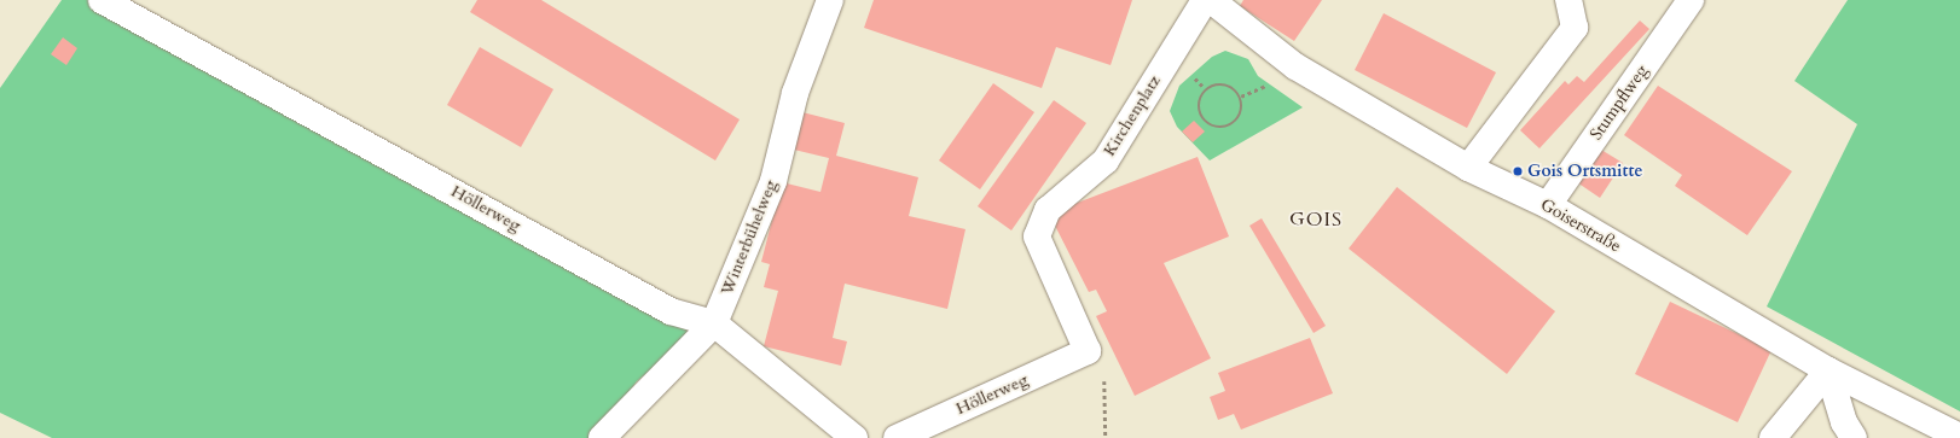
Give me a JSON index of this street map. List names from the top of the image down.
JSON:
{
  "streets": {
    "street": [
      "Stumpflweg",
      "Kirchenplatz",
      "Höllerweg",
      "Goiserstraße",
      "Winterbühelweg"
    ]
  },
  "crossings": [
    ["Stumpflweg", "Goiserstraße"],
    ["Kirchenplatz", "Höllerweg"],
    ["Höllerweg", "Winterbühelweg"]
  ],
  "districts": ["GOIS"],
  "places": ["Gois Ortsmitte"]
}
